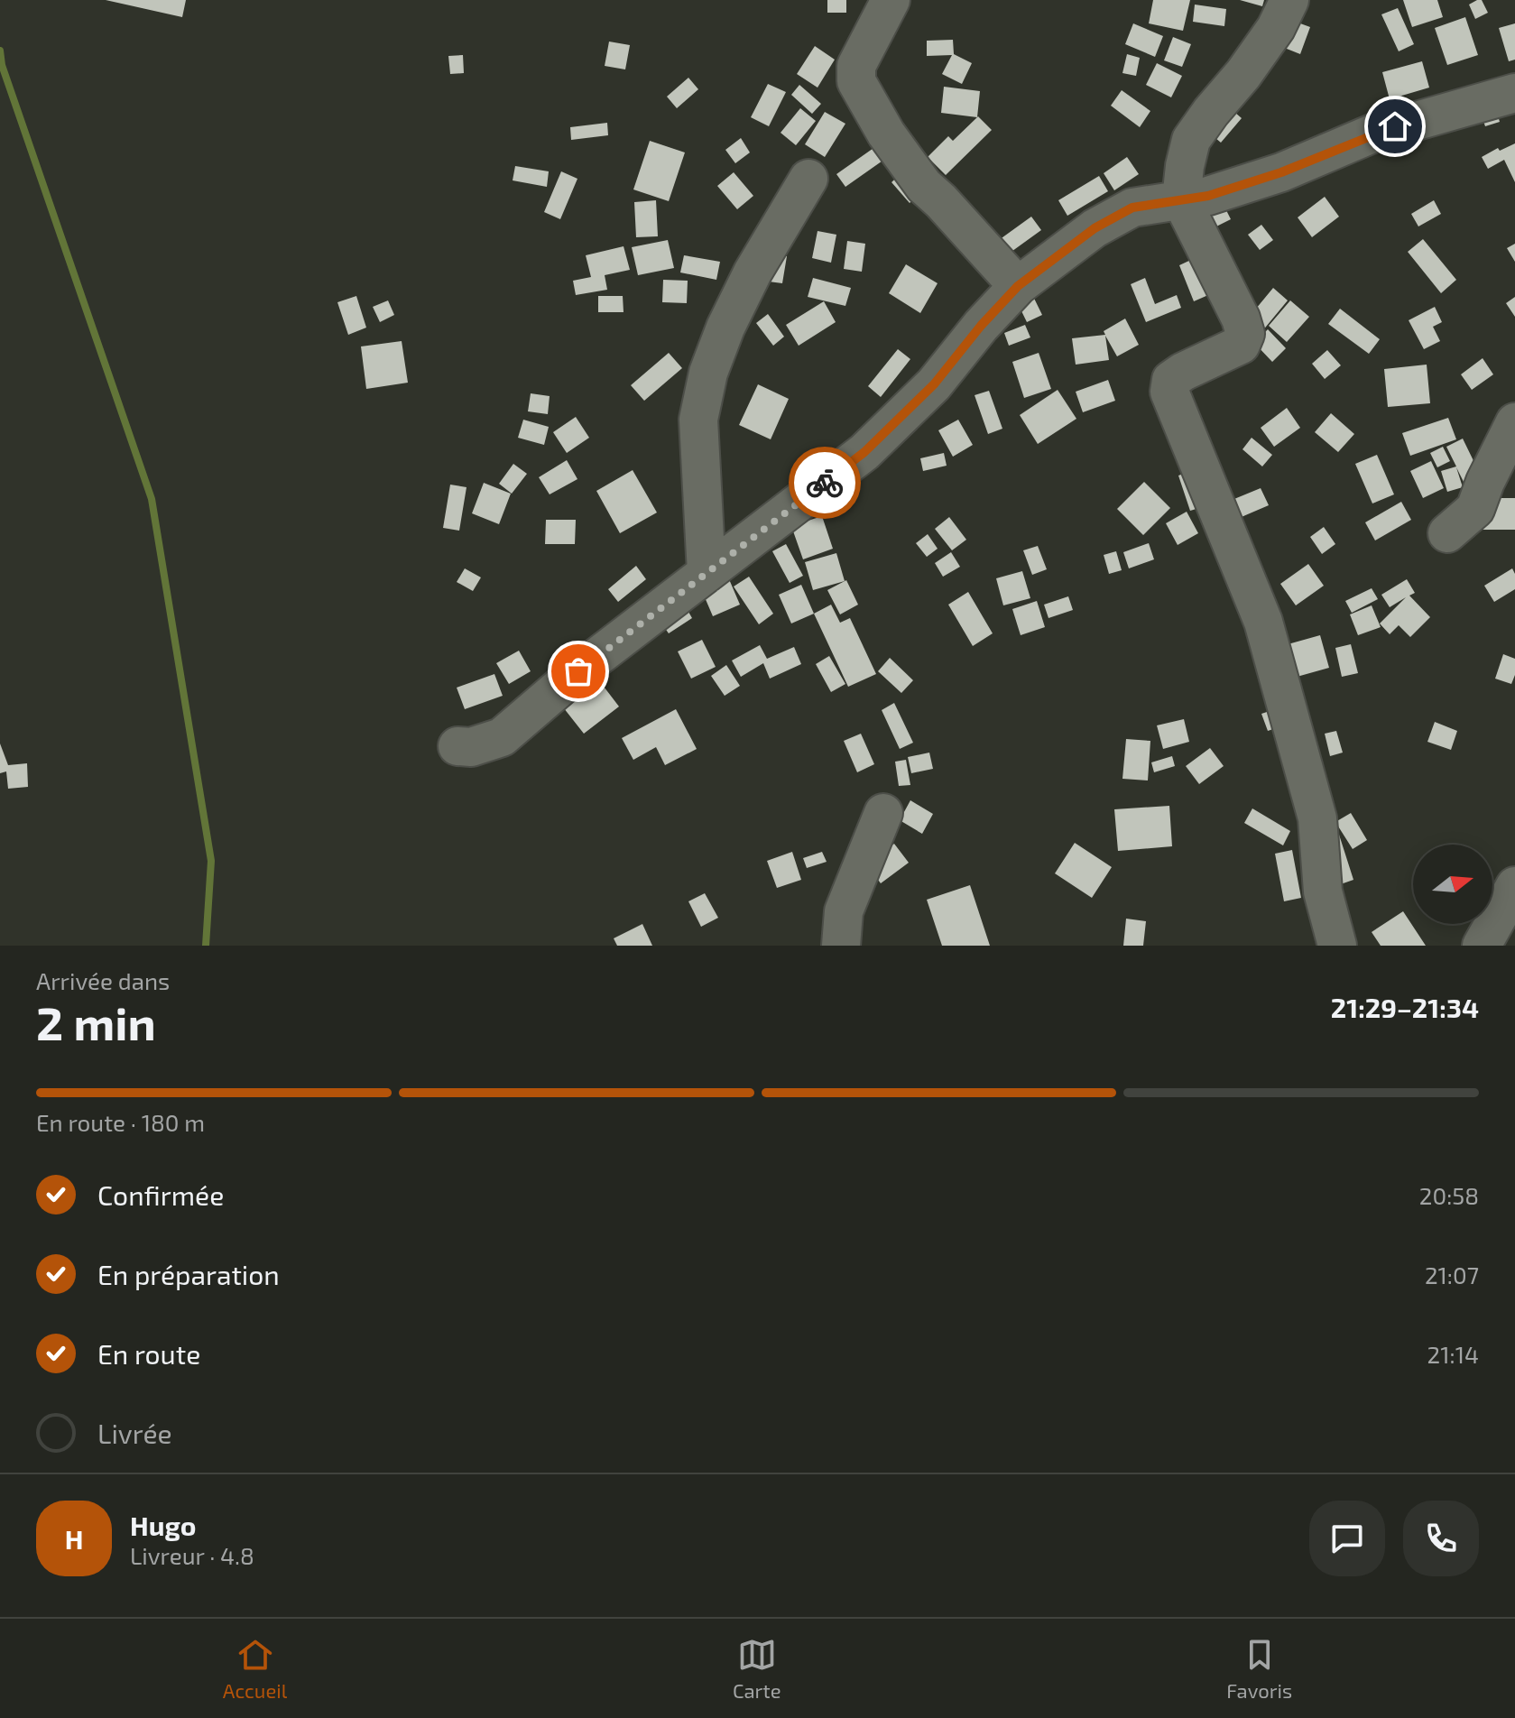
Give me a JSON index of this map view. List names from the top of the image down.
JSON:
{
  "north": "right",
  "page": {
    "heading": ["2 min", "Arrivée dans", "21:29–21:34"],
    "panel": ["Hugo", "Livreur · 4.8"],
    "bar": "En route · 180 m",
    "list": [
      ["Confirmée", "20:58"],
      ["En préparation", "21:07"],
      ["En route", "21:14"],
      "Livrée"
    ],
    "round": "H",
    "tabs": ["Accueil", "Carte", "Favoris"]
  }
}
